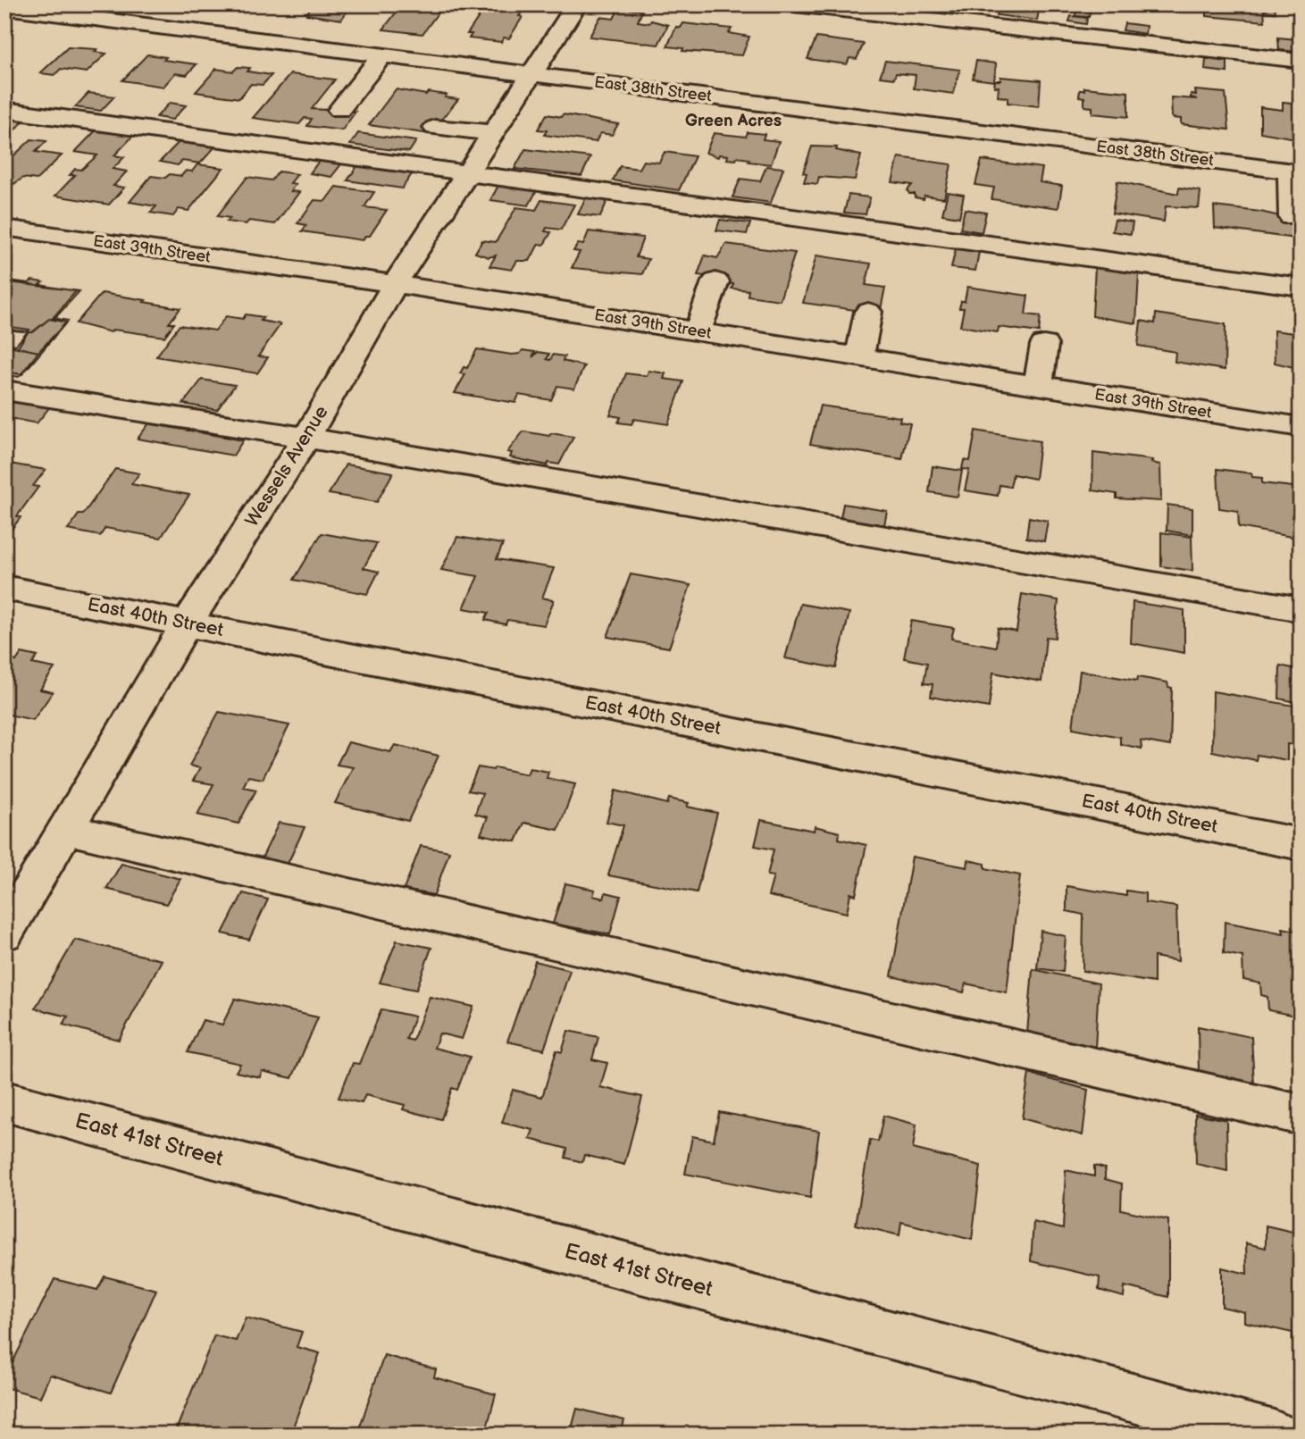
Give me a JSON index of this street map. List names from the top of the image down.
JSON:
{
  "streets": {
    "street": [
      "East 38th Street",
      "East 39th Street",
      "Wessels Avenue",
      "East 40th Street",
      "East 41st Street"
    ]
  },
  "crossings": [
    ["East 38th Street", "Wessels Avenue"],
    ["East 39th Street", "Wessels Avenue"],
    ["Wessels Avenue", "East 40th Street"]
  ],
  "districts": ["Green Acres"]
}
